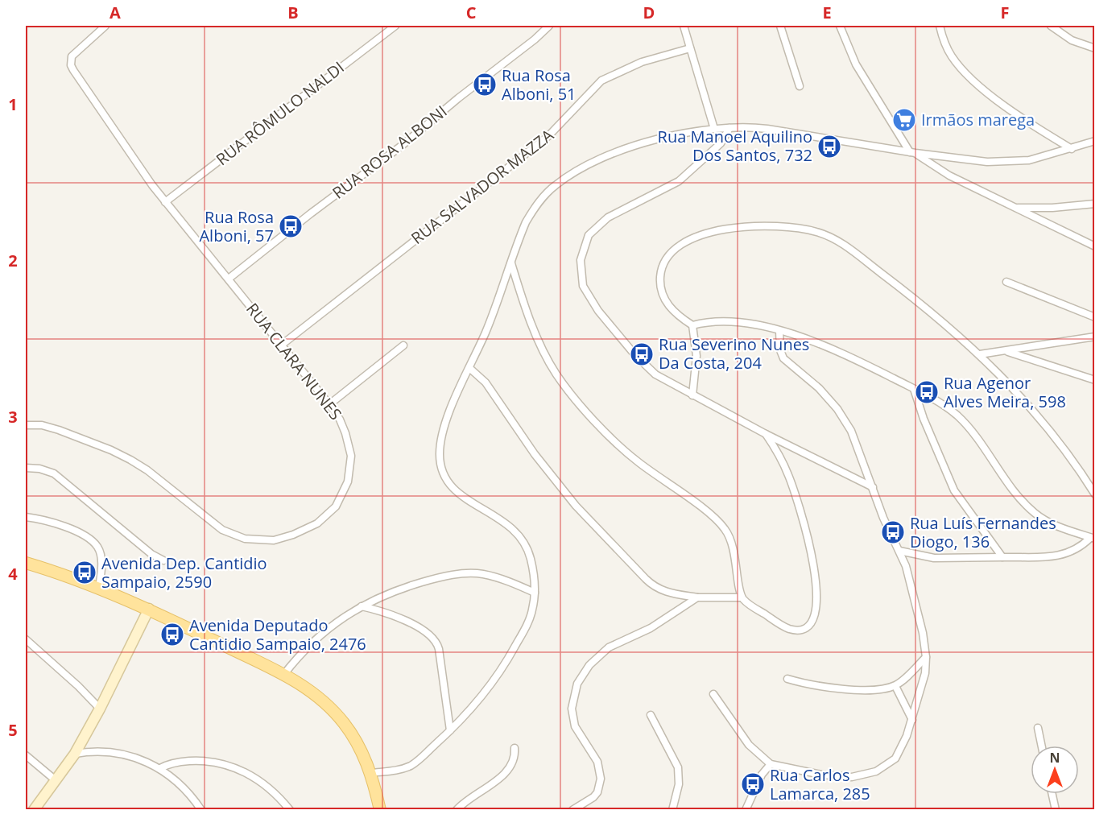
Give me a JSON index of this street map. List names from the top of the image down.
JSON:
{
  "streets": {
    "street": [
      "RUA RÔMULO NALDI",
      "RUA ROSA ALBONI",
      "RUA SALVADOR MAZZA",
      "RUA CLARA NUNES"
    ]
  },
  "crossings": [
    ["RUA RÔMULO NALDI", "RUA CLARA NUNES"],
    ["RUA ROSA ALBONI", "RUA CLARA NUNES"],
    ["RUA SALVADOR MAZZA", "RUA CLARA NUNES"]
  ],
  "places": {
    "bus stop": [
      "Rua Rosa Alboni, 51",
      "Rua Manoel Aquilino Dos Santos, 732",
      "Rua Rosa Alboni, 57",
      "Rua Severino Nunes Da Costa, 204",
      "Rua Agenor Alves Meira, 598",
      "Rua Luís Fernandes Diogo, 136",
      "Avenida Dep. Cantidio Sampaio, 2590",
      "Avenida Deputado Cantidio Sampaio, 2476",
      "Rua Carlos Lamarca, 285"
    ],
    "supermarket": ["Irmãos marega"]
  },
  "north": "top",
  "grid": {
    "columns": [
      "A",
      "B",
      "C",
      "D",
      "E",
      "F"
    ],
    "rows": [
      "1",
      "2",
      "3",
      "4",
      "5"
    ]
  }
}
